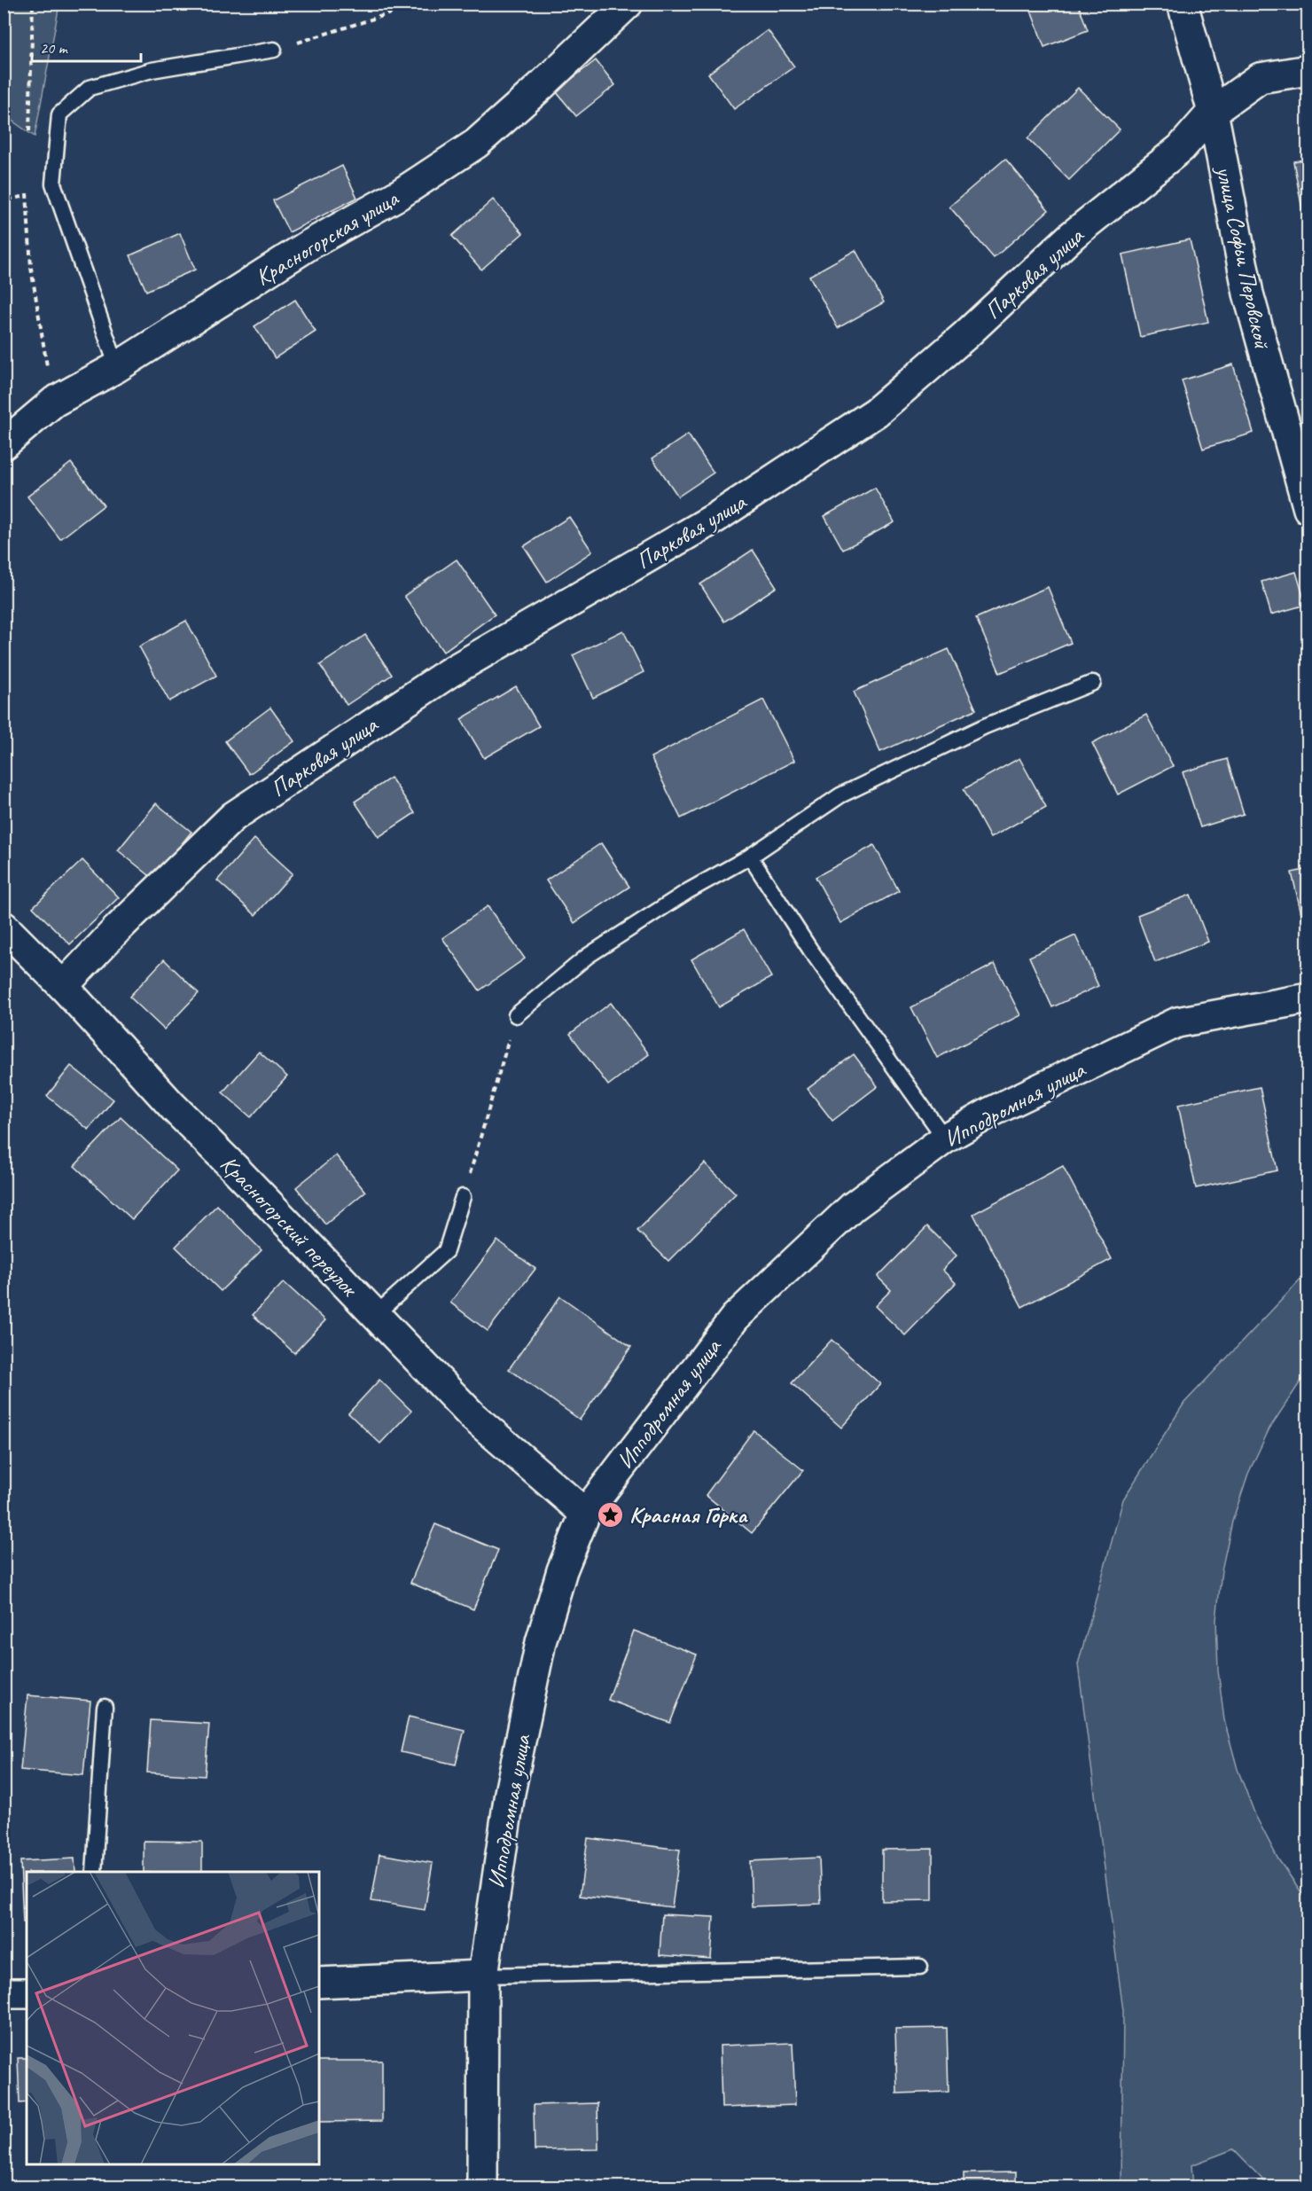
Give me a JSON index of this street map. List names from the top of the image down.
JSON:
{
  "streets": {
    "street": [
      "Красногорская улица",
      "улица Софьи Перовской",
      "Парковая улица",
      "Ипподромная улица",
      "Красногорский переулок"
    ]
  },
  "crossings": [
    ["улица Софьи Перовской", "Парковая улица"],
    ["Парковая улица", "Красногорский переулок"],
    ["Ипподромная улица", "Красногорский переулок"]
  ],
  "places": {
    "place": ["Красная Горка"]
  },
  "scale_bar": "20 m"
}
